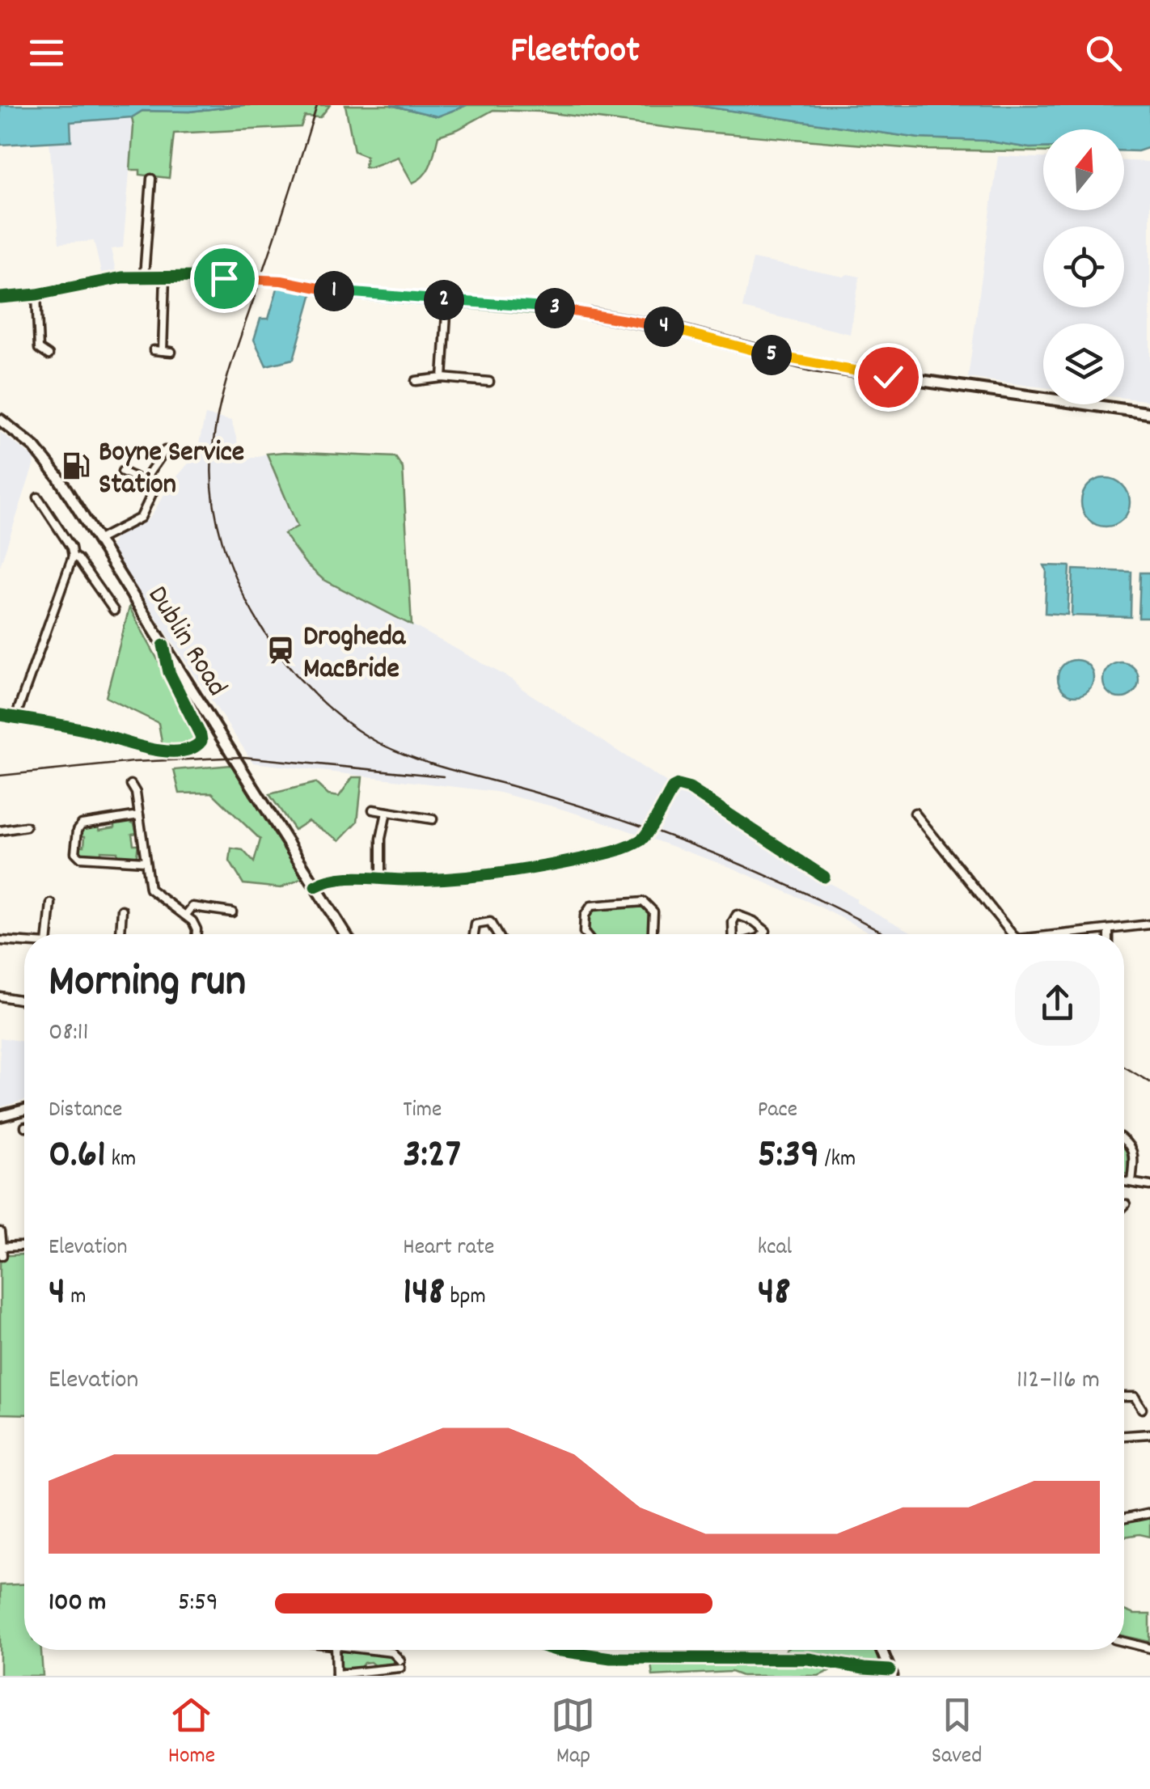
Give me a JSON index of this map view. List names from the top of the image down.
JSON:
{
  "streets": {
    "main road": ["Dublin Road"]
  },
  "places": {
    "fuel station": ["Boyne Service Station"],
    "station": ["Drogheda MacBride"]
  },
  "north": "top",
  "page": {
    "header": "Fleetfoot",
    "pins": [
      "1",
      "2",
      "3",
      "4",
      "5"
    ],
    "heading": ["Morning run", "08:11"],
    "stats": [
      ["Distance", "0.61 km"],
      ["Time", "3:27"],
      ["Pace", "5:39 /km"],
      ["Elevation", "4 m"],
      ["Heart rate", "148 bpm"],
      ["kcal", "48"]
    ],
    "chart": ["Elevation", "112–116 m"],
    "list": [
      {
        "name": "100 m",
        "note": "5:59"
      }
    ],
    "tabs": ["Home", "Map", "Saved"]
  }
}
